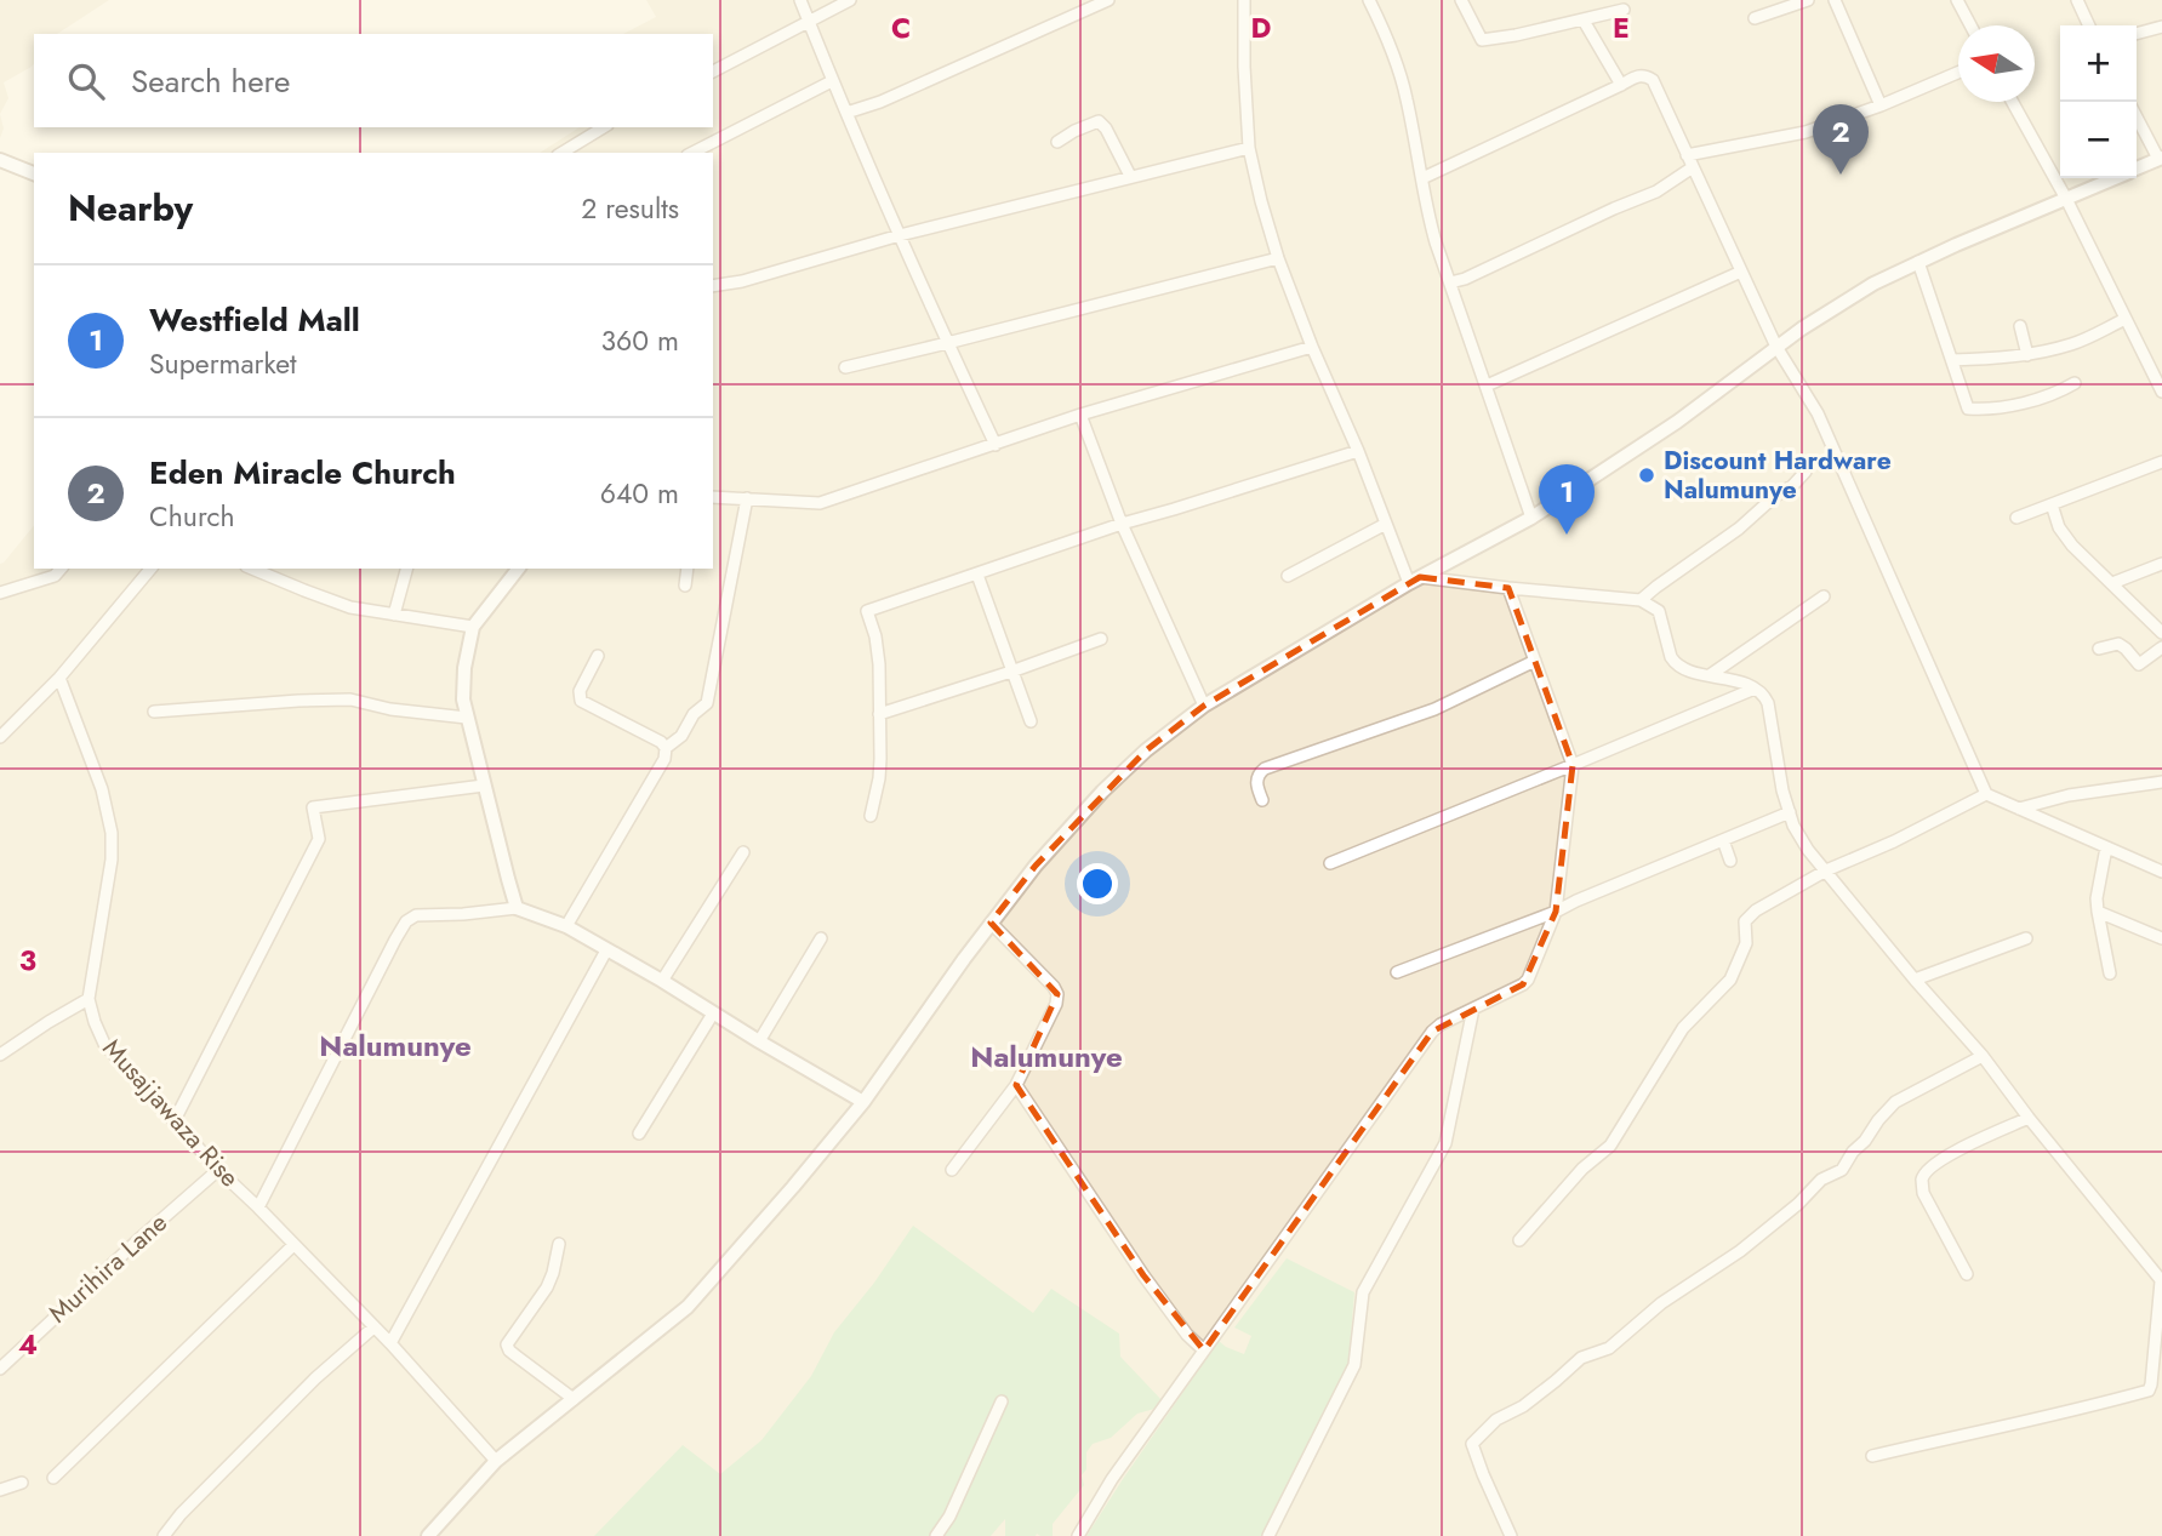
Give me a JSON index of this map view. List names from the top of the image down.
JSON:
{
  "streets": {
    "street": ["Musajjawaza Rise", "Murihira Lane"]
  },
  "crossings": [
    ["Musajjawaza Rise", "Murihira Lane"]
  ],
  "districts": ["Nalumunye", "Nalumunye"],
  "places": ["Discount Hardware Nalumunye"],
  "north": "left",
  "page": {
    "map_buttons": ["+", "−"],
    "search": "Search here",
    "pins": ["2", "1"],
    "heading": ["Nearby", "2 results"],
    "list": [
      {
        "mark": "1",
        "name": "Westfield Mall",
        "note": "Supermarket",
        "value": "360 m"
      },
      {
        "mark": "2",
        "name": "Eden Miracle Church",
        "note": "Church",
        "value": "640 m"
      }
    ]
  },
  "grid": {
    "columns": ["C", "D", "E"],
    "rows": ["3", "4"]
  }
}
